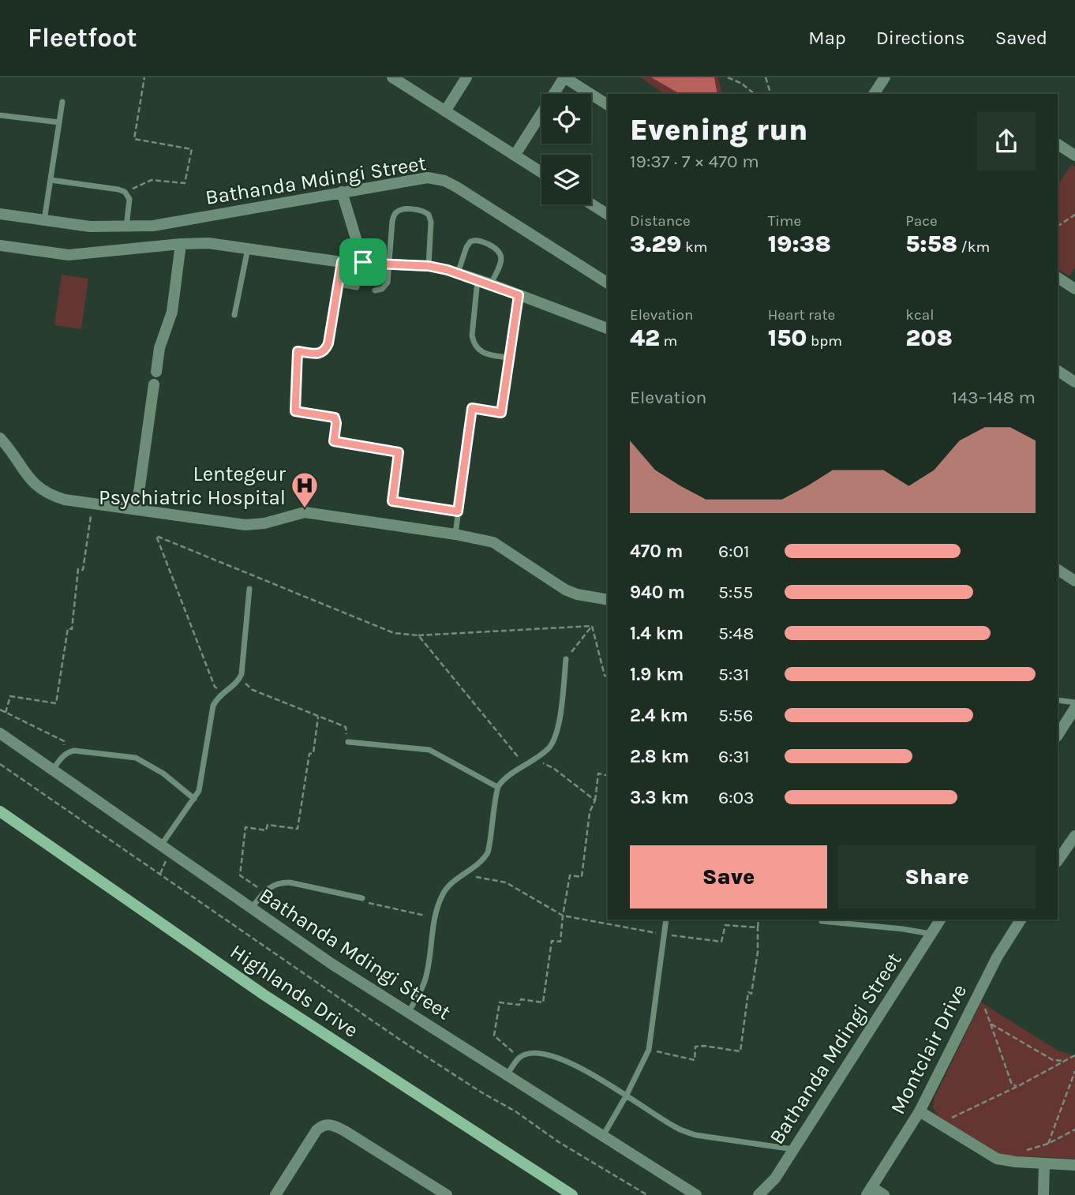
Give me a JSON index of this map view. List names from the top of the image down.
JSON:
{
  "streets": {
    "main road": ["Highlands Drive"],
    "street": ["Bathanda Mdingi Street", "Montclair Drive"]
  },
  "places": {
    "hospital": ["Lentegeur Psychiatric Hospital"]
  },
  "page": {
    "header": "Fleetfoot",
    "nav": ["Map", "Directions", "Saved"],
    "heading": ["Evening run", "19:37 · 7 × 470 m"],
    "stats": [
      ["Distance", "3.29 km"],
      ["Time", "19:38"],
      ["Pace", "5:58 /km"],
      ["Elevation", "42 m"],
      ["Heart rate", "150 bpm"],
      ["kcal", "208"]
    ],
    "chart": ["Elevation", "143–148 m"],
    "list": [
      {
        "name": "470 m",
        "note": "6:01"
      },
      {
        "name": "940 m",
        "note": "5:55"
      },
      {
        "name": "1.4 km",
        "note": "5:48"
      },
      {
        "name": "1.9 km",
        "note": "5:31"
      },
      {
        "name": "2.4 km",
        "note": "5:56"
      },
      {
        "name": "2.8 km",
        "note": "6:31"
      },
      {
        "name": "3.3 km",
        "note": "6:03"
      }
    ],
    "buttons": ["Save", "Share"]
  }
}
